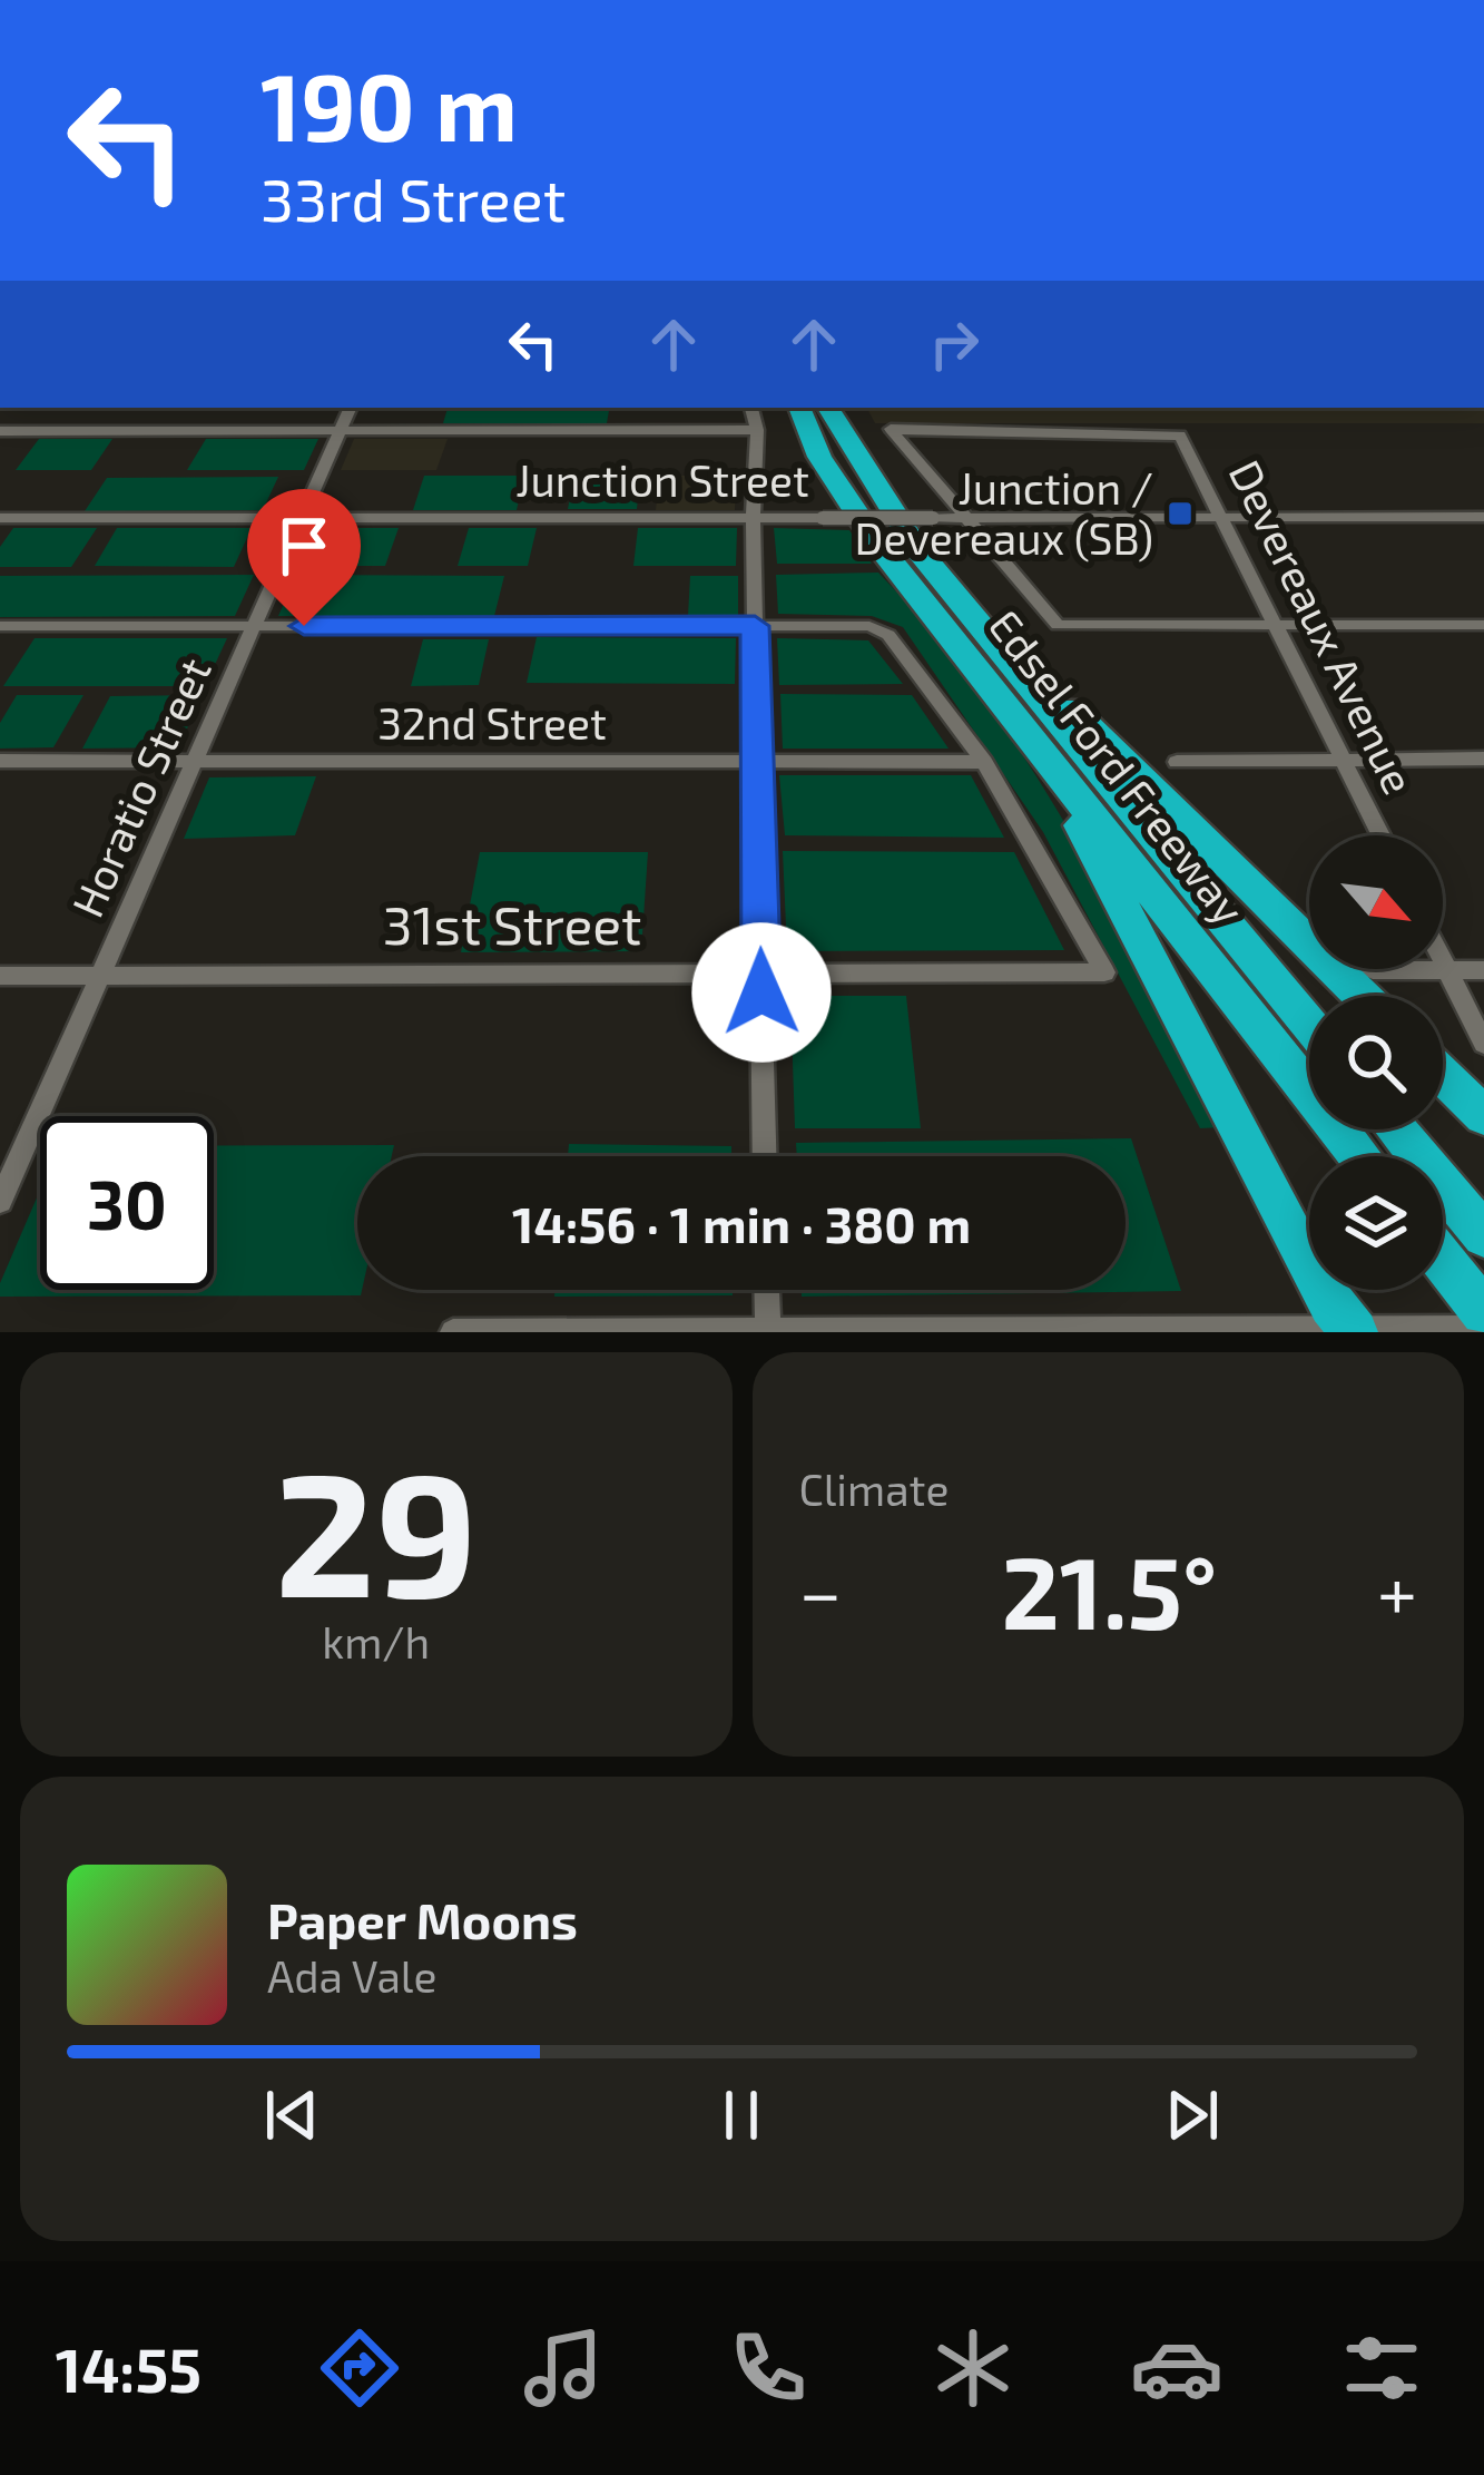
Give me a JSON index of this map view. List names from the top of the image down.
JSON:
{
  "streets": {
    "highway": ["Edsel Ford Freeway"],
    "street": [
      "Junction Street",
      "Devereaux Avenue",
      "32nd Street",
      "Horatio Street",
      "31st Street"
    ]
  },
  "crossings": [
    ["Junction Street", "Devereaux Avenue"],
    ["Junction Street", "Edsel Ford Freeway"],
    ["Junction Street", "Horatio Street"],
    ["Devereaux Avenue", "Edsel Ford Freeway"],
    ["32nd Street", "Horatio Street"],
    ["32nd Street", "31st Street"],
    ["Horatio Street", "31st Street"]
  ],
  "places": {
    "transit": ["Junction / Devereaux (SB)"]
  },
  "north": "bottom right",
  "page": {
    "turn": ["190 m", "33rd Street"],
    "limit": "30",
    "trip": "14:56 · 1 min · 380 m",
    "tile": [
      ["29", "km/h"],
      "Climate"
    ],
    "heat": ["−", "21.5°", "+"],
    "song": ["Paper Moons", "Ada Vale"],
    "tabs": "14:55"
  }
}
